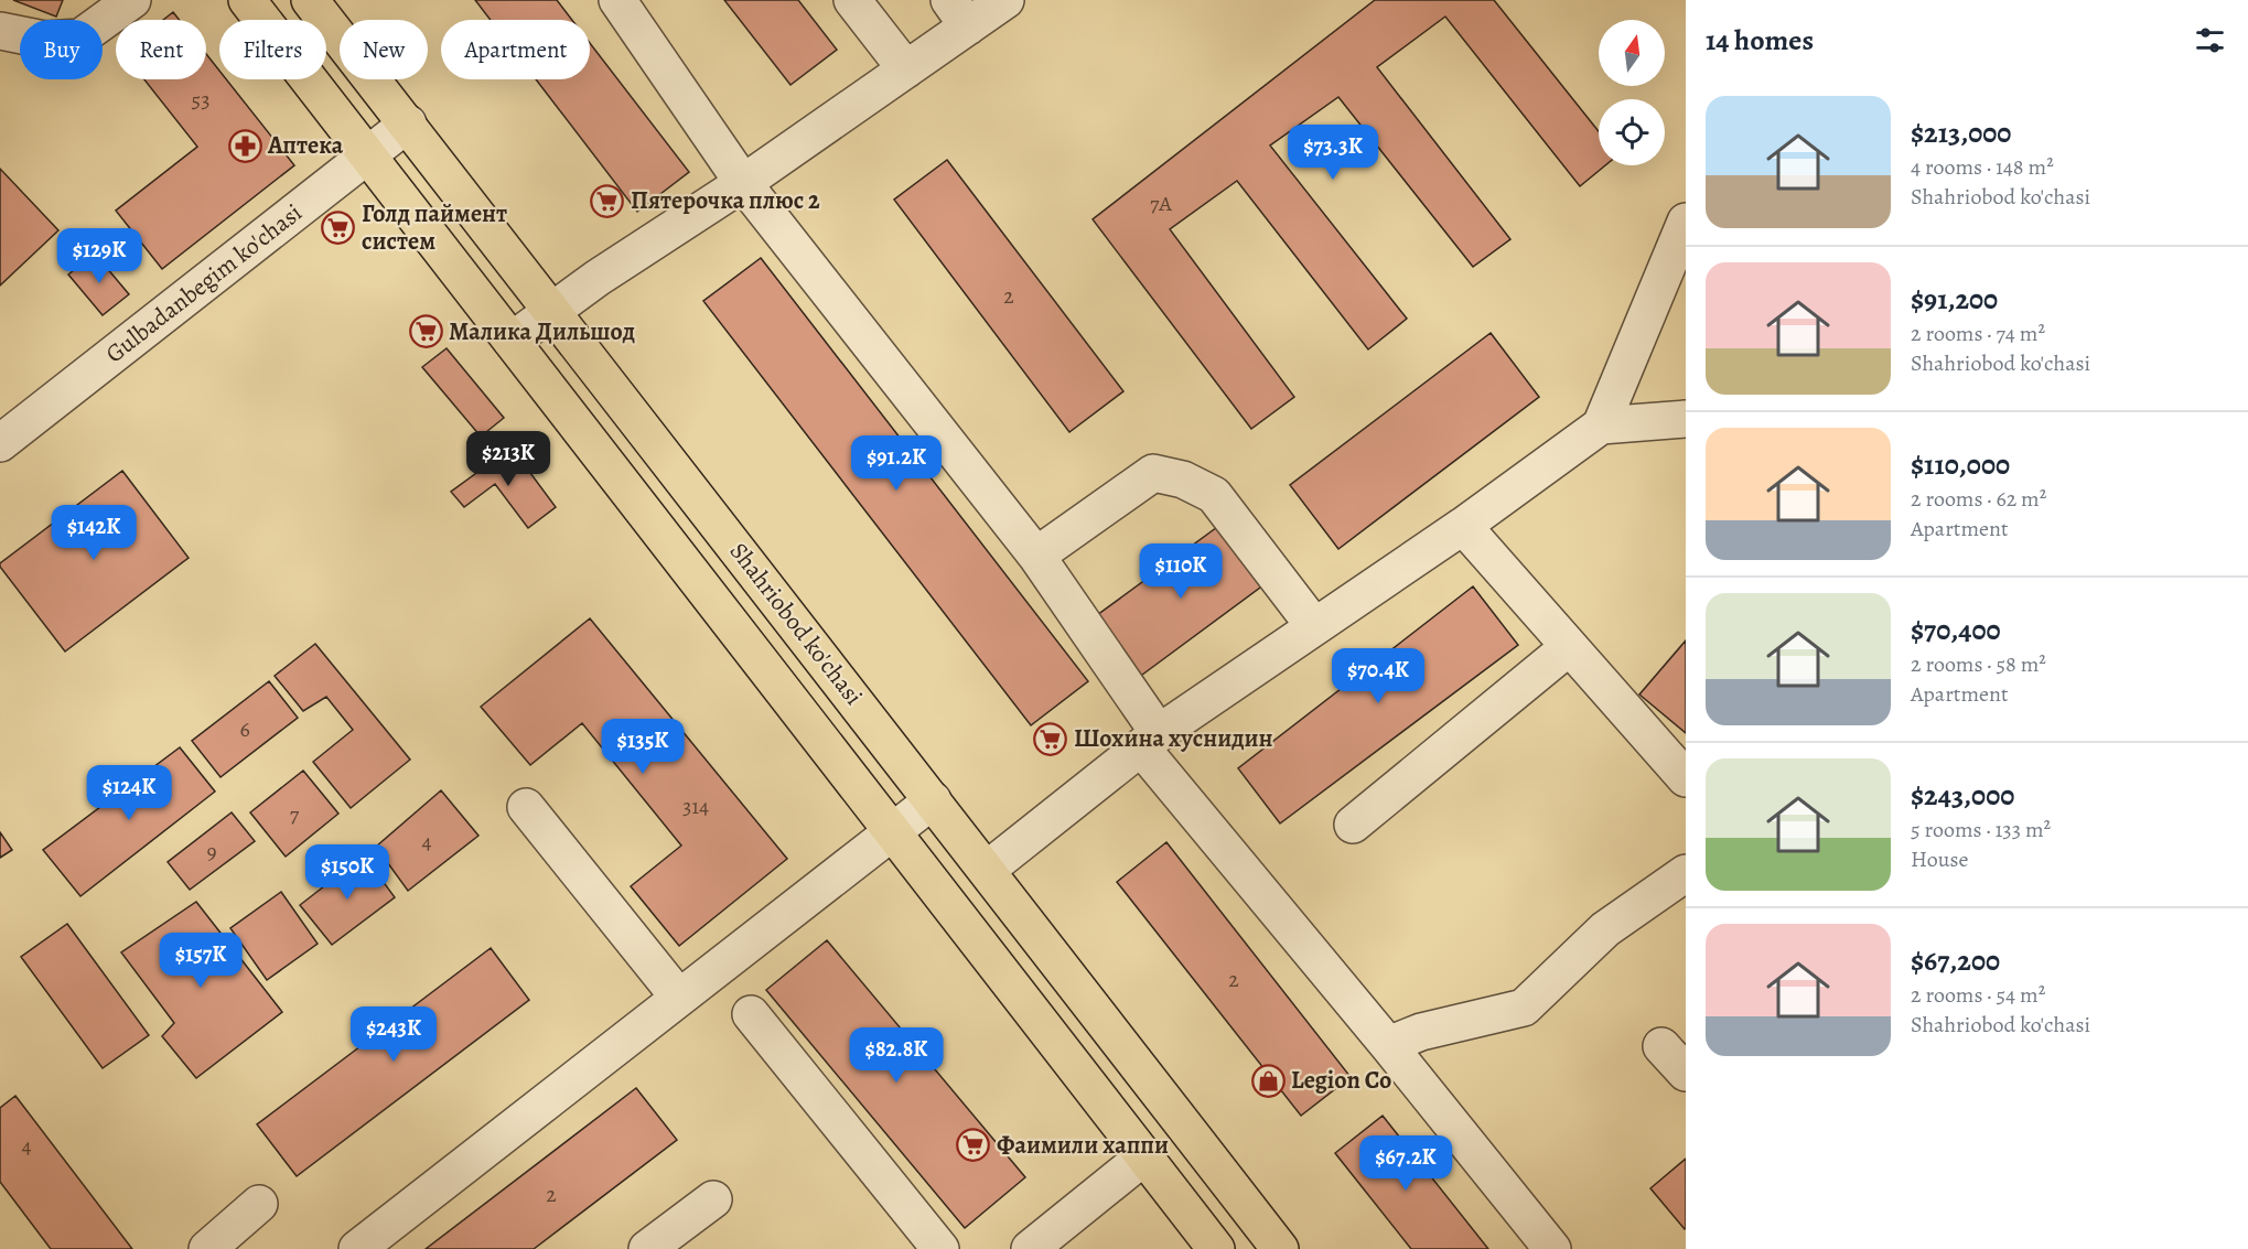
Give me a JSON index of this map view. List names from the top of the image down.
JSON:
{
  "streets": {
    "main road": ["Shahriobod ko'chasi"],
    "street": ["Gulbadanbegim ko'chasi"]
  },
  "crossings": [
    ["Gulbadanbegim ko'chasi", "Shahriobod ko'chasi"]
  ],
  "places": {
    "pharmacy": ["Аптека"],
    "supermarket": [
      "Пятерочка плюс 2",
      "Голд паймент систем",
      "Малика Дильшод",
      "Шохина хуснидин",
      "Фаимили хаппи"
    ],
    "shop": ["Legion Co"]
  },
  "house_numbers": [
    "53",
    "7A",
    "2",
    "6",
    "314",
    "7",
    "4",
    "9",
    "2",
    "4",
    "2"
  ],
  "north": "top",
  "page": {
    "heading": "14 homes",
    "chip": [
      "Buy",
      "Rent",
      "Filters",
      "New",
      "Apartment"
    ],
    "list": [
      {
        "name": "$213,000",
        "note": "4 rooms · 148 m² · Shahriobod ko'chasi"
      },
      {
        "name": "$91,200",
        "note": "2 rooms · 74 m² · Shahriobod ko'chasi"
      },
      {
        "name": "$110,000",
        "note": "2 rooms · 62 m² · Apartment"
      },
      {
        "name": "$70,400",
        "note": "2 rooms · 58 m² · Apartment"
      },
      {
        "name": "$243,000",
        "note": "5 rooms · 133 m² · House"
      },
      {
        "name": "$67,200",
        "note": "2 rooms · 54 m² · Shahriobod ko'chasi"
      }
    ],
    "price": [
      "$73.3K",
      "$129K",
      "$213K",
      "$91.2K",
      "$142K",
      "$110K",
      "$70.4K",
      "$135K",
      "$124K",
      "$150K",
      "$157K",
      "$243K",
      "$82.8K",
      "$67.2K"
    ]
  }
}
